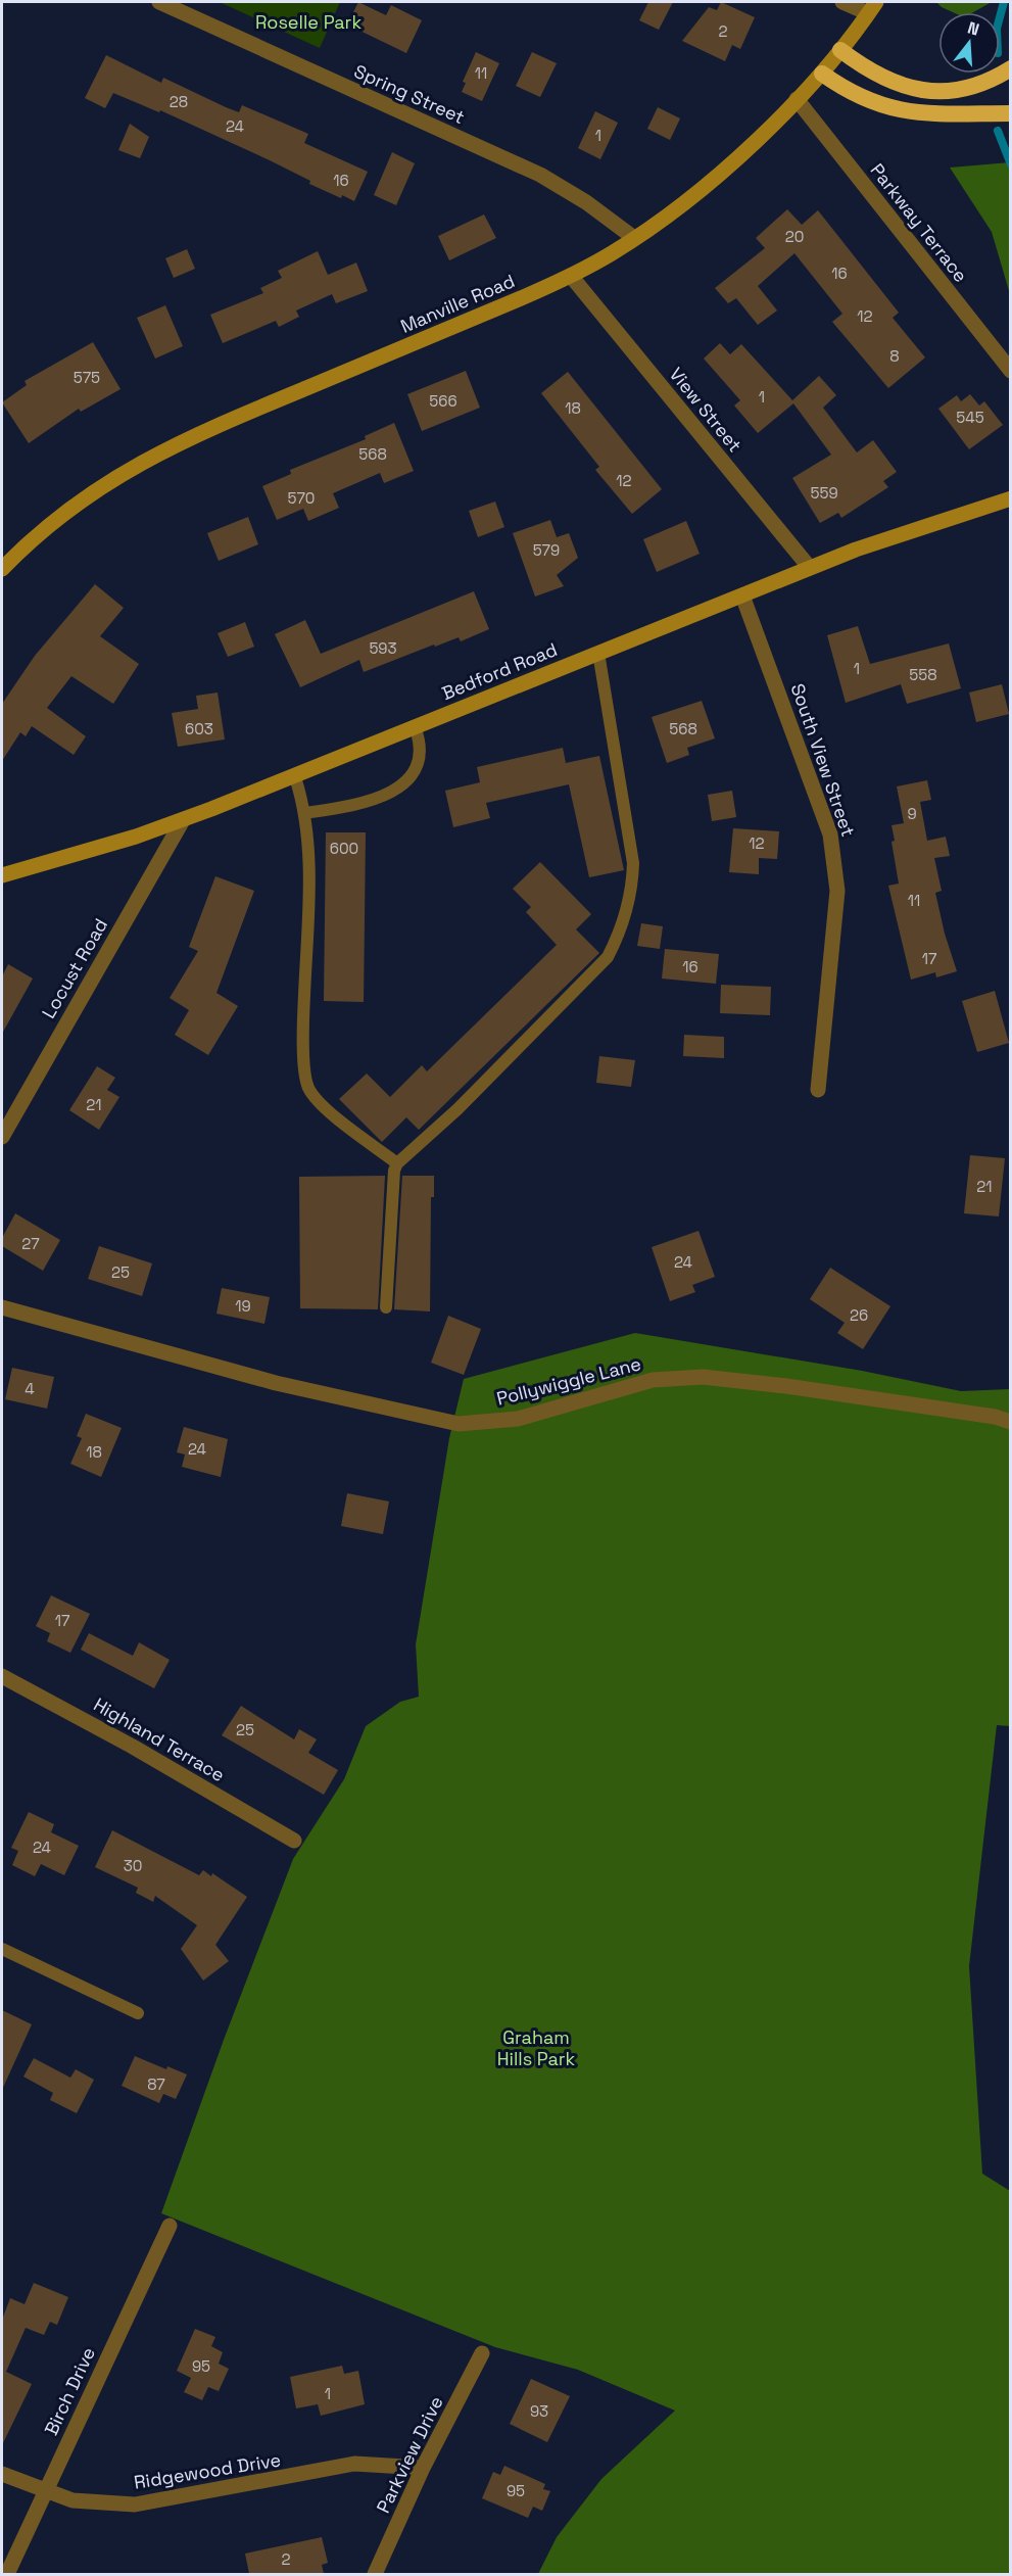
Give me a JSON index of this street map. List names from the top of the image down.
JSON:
{
  "streets": {
    "main road": ["Manville Road", "Bedford Road"],
    "street": [
      "Spring Street",
      "Parkway Terrace",
      "View Street",
      "South View Street",
      "Locust Road",
      "Pollywiggle Lane",
      "Highland Terrace",
      "Birch Drive",
      "Parkview Drive",
      "Ridgewood Drive"
    ]
  },
  "crossings": [
    ["Spring Street", "Manville Road"],
    ["Parkway Terrace", "Manville Road"],
    ["Manville Road", "View Street"],
    ["View Street", "Bedford Road"],
    ["Bedford Road", "South View Street"],
    ["Bedford Road", "Locust Road"],
    ["Birch Drive", "Ridgewood Drive"],
    ["Parkview Drive", "Ridgewood Drive"]
  ],
  "parks": ["Roselle Park", "Graham Hills Park"],
  "house_numbers": [
    "2",
    "11",
    "28",
    "24",
    "1",
    "16",
    "20",
    "16",
    "12",
    "8",
    "575",
    "1",
    "566",
    "18",
    "545",
    "568",
    "12",
    "559",
    "570",
    "579",
    "593",
    "1",
    "558",
    "603",
    "568",
    "9",
    "12",
    "600",
    "11",
    "17",
    "16",
    "21",
    "21",
    "27",
    "24",
    "25",
    "19",
    "26",
    "4",
    "24",
    "18",
    "17",
    "25",
    "24",
    "30",
    "87",
    "95",
    "1",
    "93",
    "95",
    "2"
  ],
  "north": "top"
}
